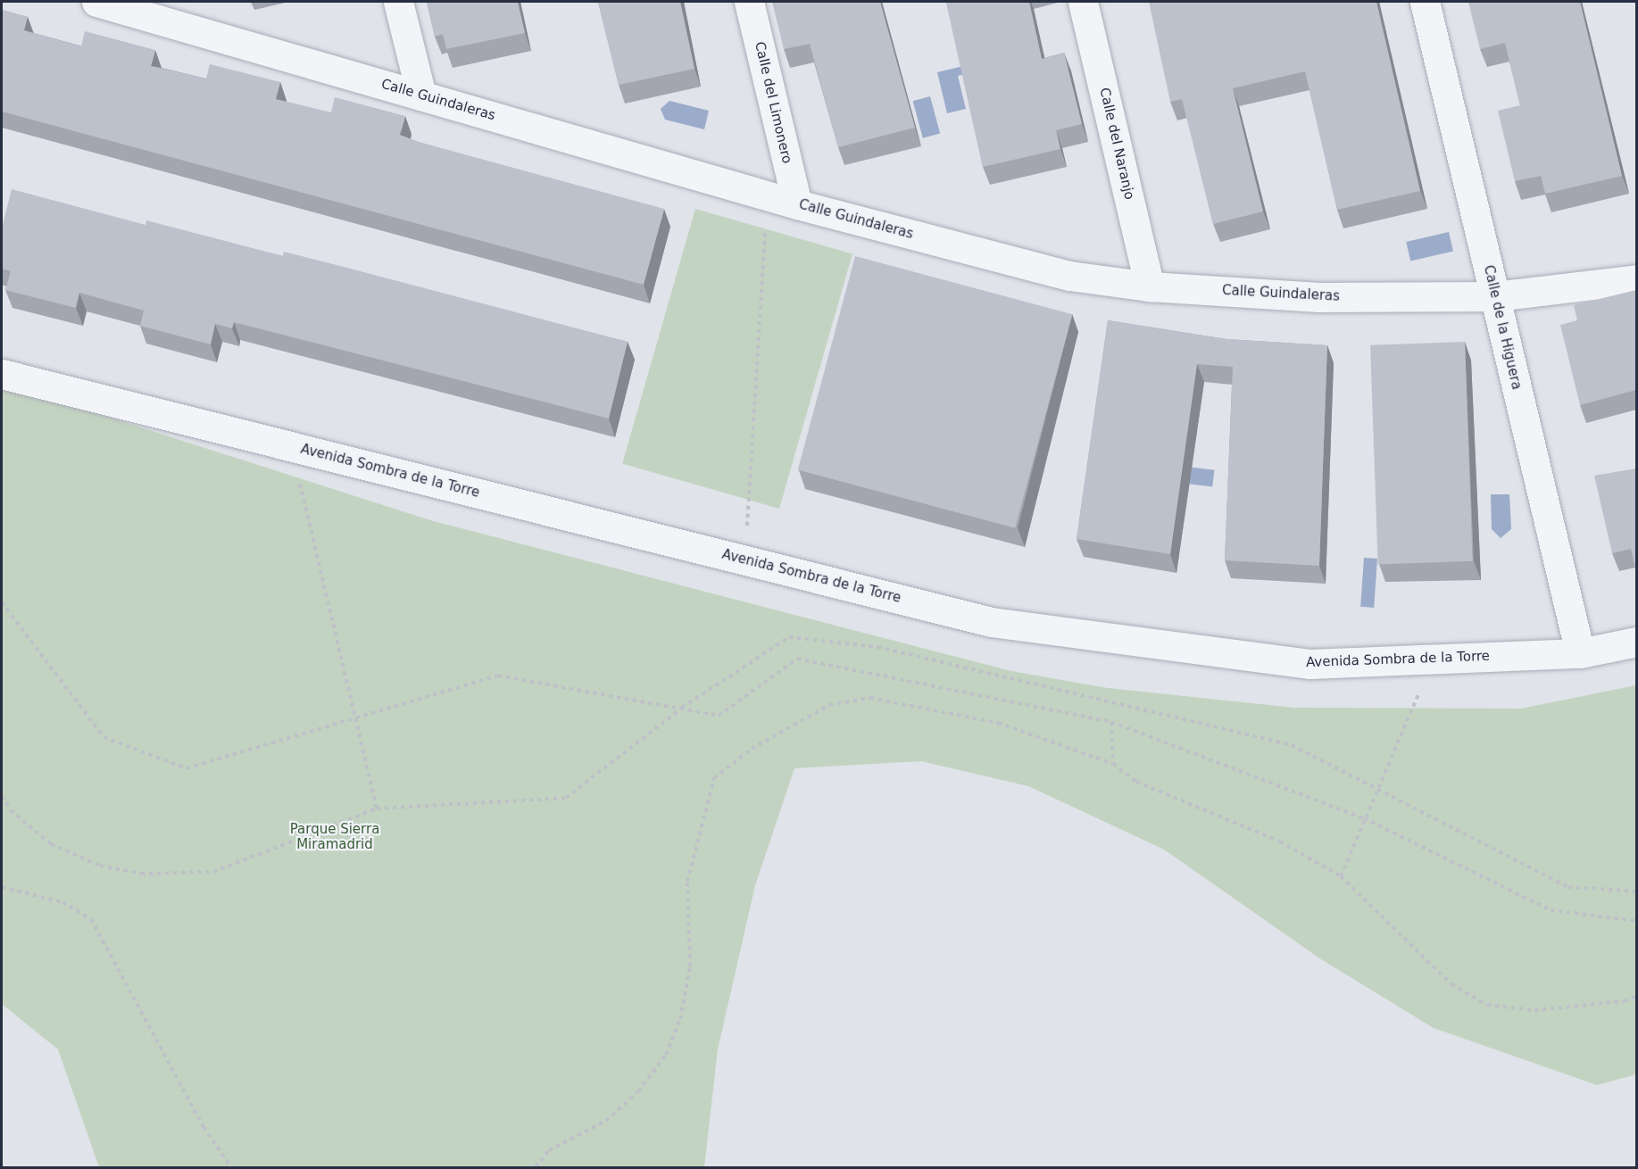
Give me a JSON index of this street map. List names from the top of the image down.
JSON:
{
  "streets": {
    "street": [
      "Calle Guindaleras",
      "Calle del Limonero",
      "Calle del Naranjo",
      "Calle de la Higuera",
      "Avenida Sombra de la Torre"
    ]
  },
  "crossings": [
    ["Calle Guindaleras", "Calle del Limonero"],
    ["Calle Guindaleras", "Calle del Naranjo"],
    ["Calle Guindaleras", "Calle de la Higuera"],
    ["Calle de la Higuera", "Avenida Sombra de la Torre"]
  ],
  "parks": ["Parque Sierra Miramadrid"]
}
